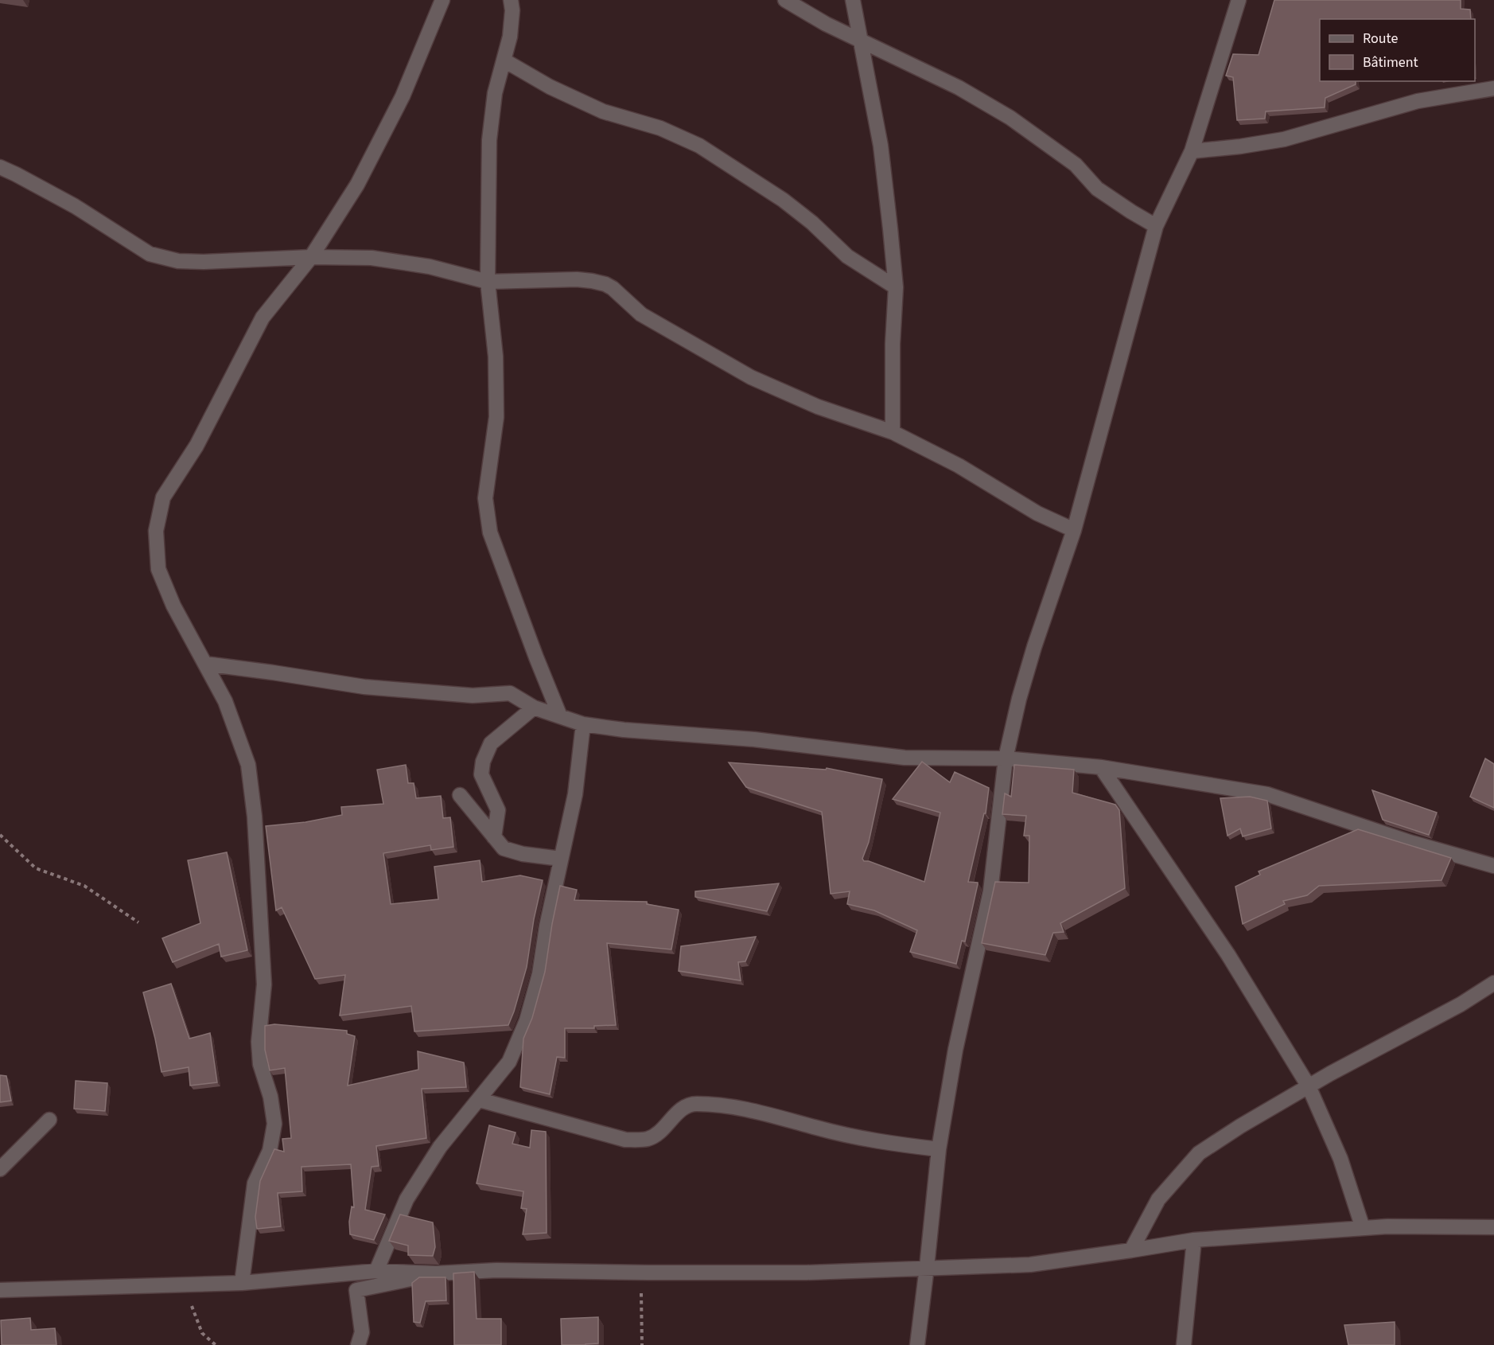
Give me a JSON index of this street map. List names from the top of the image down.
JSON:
{
  "legend": ["Route", "Bâtiment"]
}
